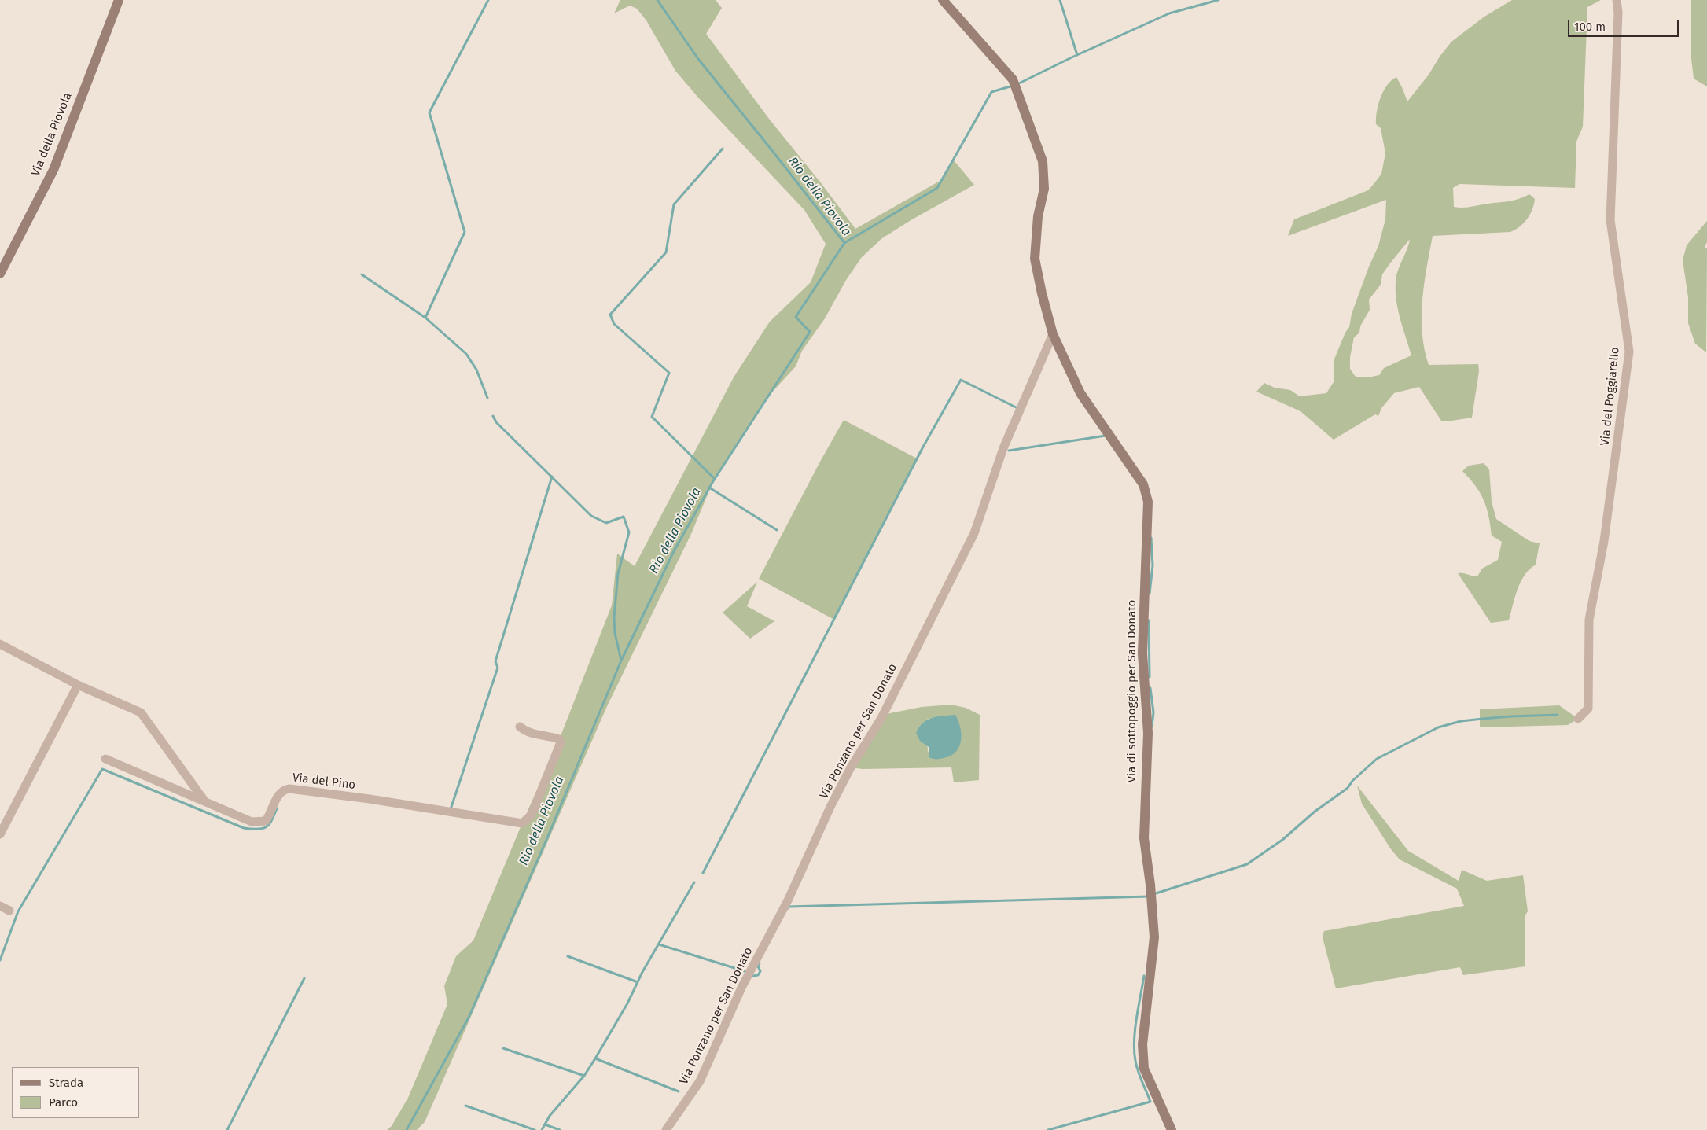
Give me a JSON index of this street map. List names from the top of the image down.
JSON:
{
  "streets": {
    "street": [
      "Via della Piovola",
      "Via del Poggiarello",
      "Via di sottopoggio per San Donato",
      "Via Ponzano per San Donato",
      "Via del Pino"
    ]
  },
  "crossings": [
    ["Via di sottopoggio per San Donato", "Via Ponzano per San Donato"]
  ],
  "water": ["Rio della Piovola"],
  "legend": ["Strada", "Parco"],
  "scale_bar": "100 m"
}
